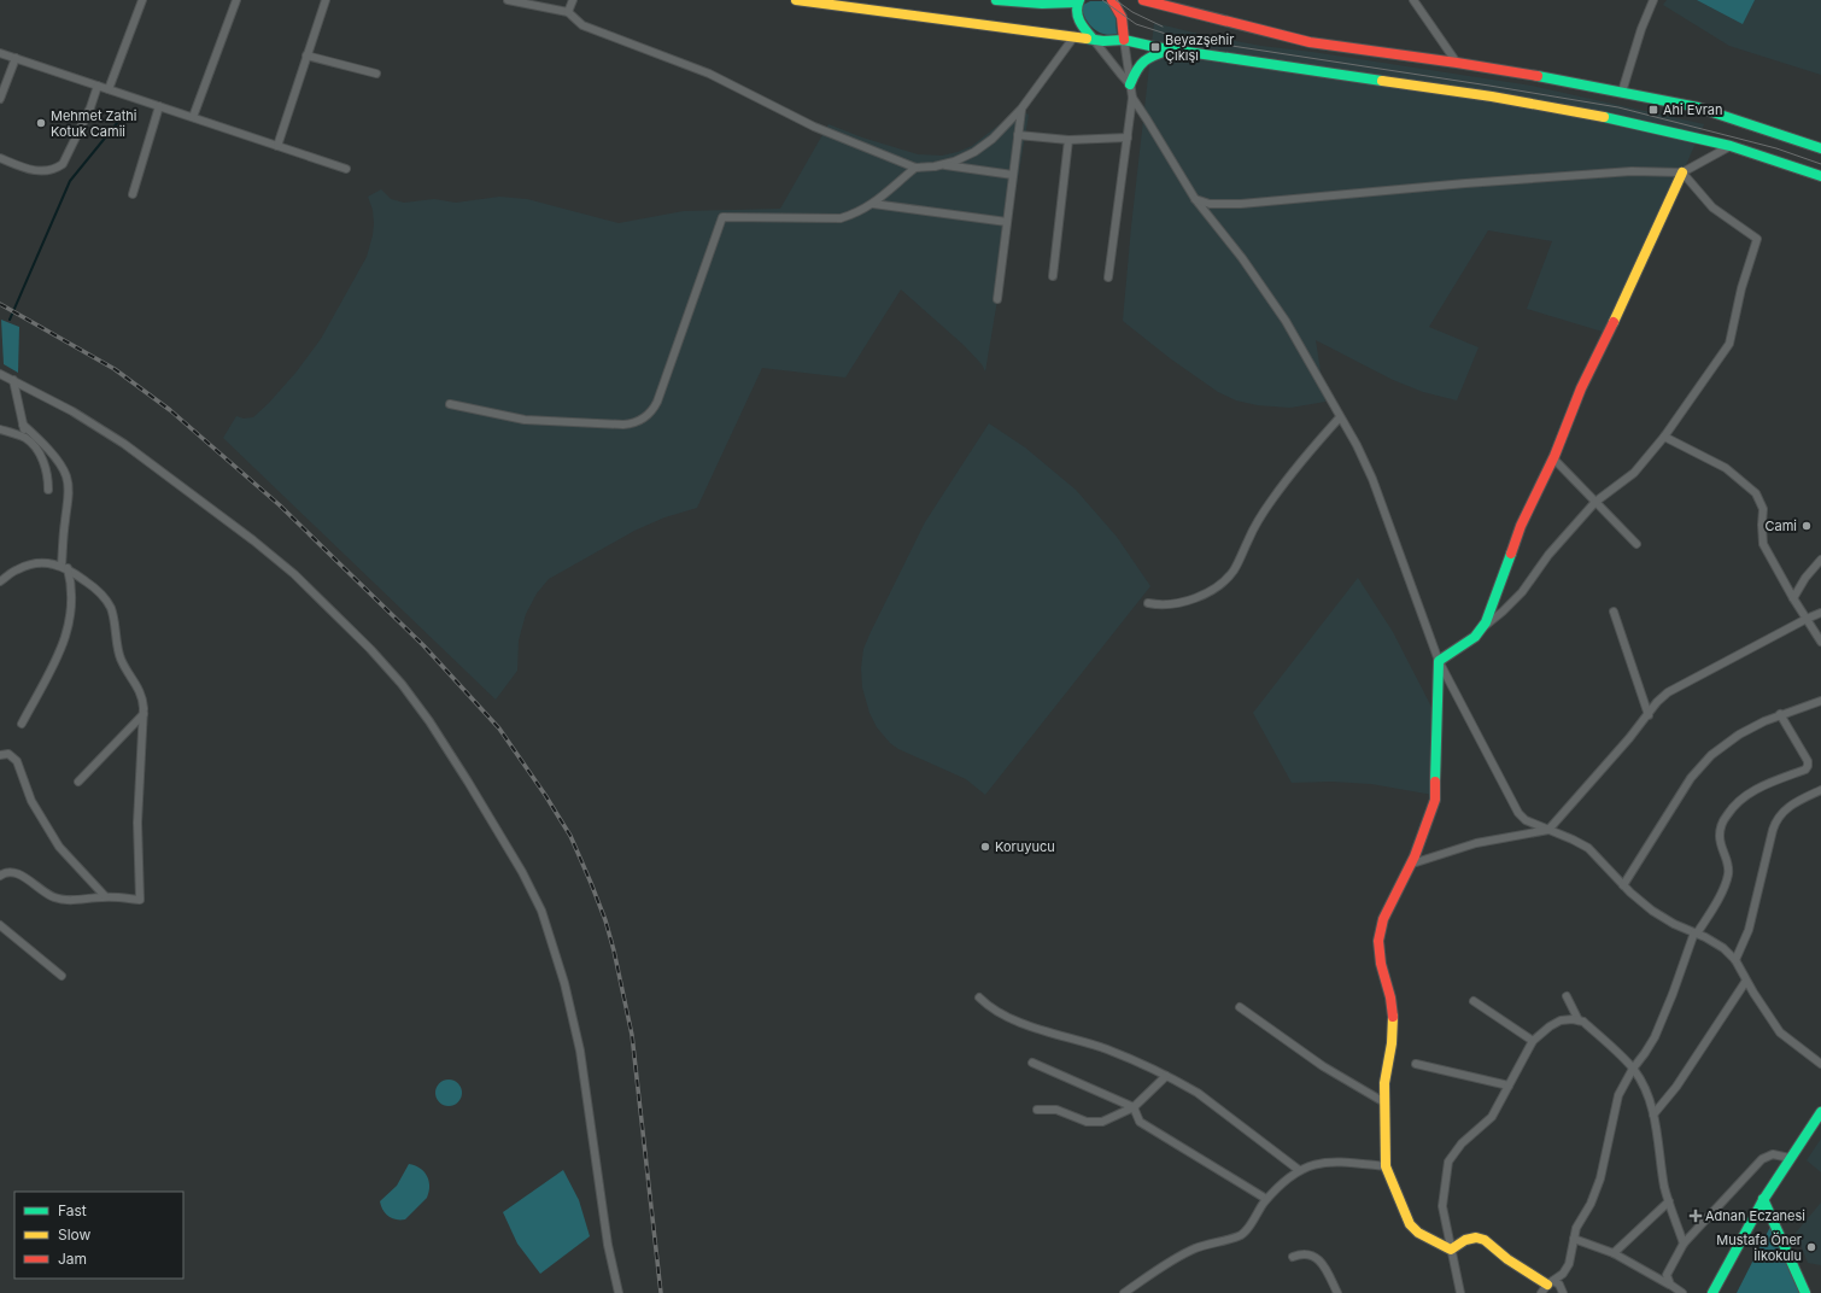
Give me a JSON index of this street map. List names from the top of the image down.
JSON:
{
  "places": {
    "transit": ["Beyazşehir Çıkışı", "Ahi Evran"],
    "other": [
      "Mehmet Zathi Kotuk Camii",
      "Cami",
      "Koruyucu",
      "Mustafa Öner İlkokulu"
    ],
    "health": ["Adnan Eczanesi"]
  },
  "legend": ["Fast", "Slow", "Jam"]
}
